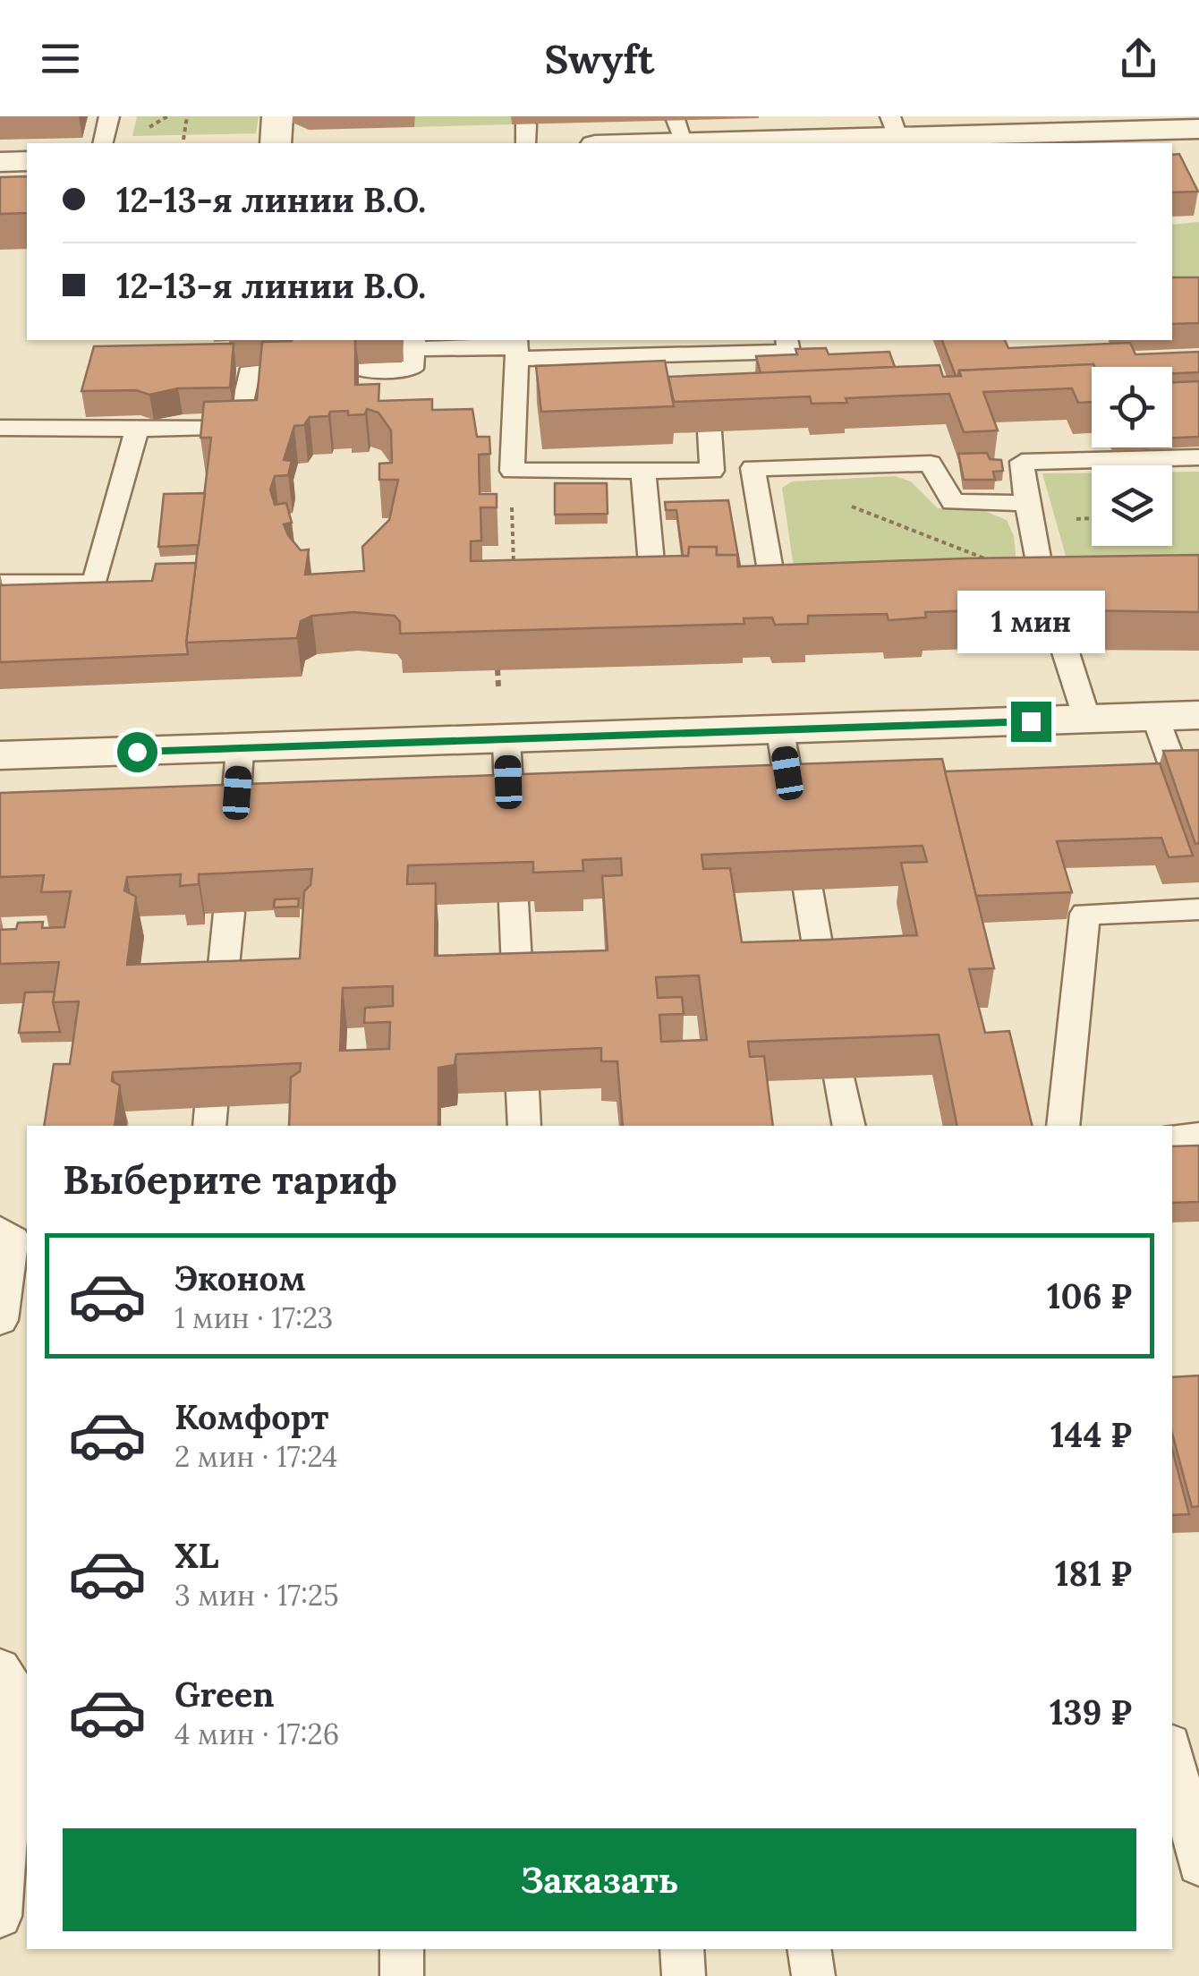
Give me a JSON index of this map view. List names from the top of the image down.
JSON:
{
  "page": {
    "header": "Swyft",
    "banner": ["12-13-я линии В.О.", "12-13-я линии В.О."],
    "bubble": "1 мин",
    "heading": "Выберите тариф",
    "list": [
      {
        "name": "Эконом",
        "note": "1 мин · 17:23",
        "value": "106 ₽"
      },
      {
        "name": "Комфорт",
        "note": "2 мин · 17:24",
        "value": "144 ₽"
      },
      {
        "name": "XL",
        "note": "3 мин · 17:25",
        "value": "181 ₽"
      },
      {
        "name": "Green",
        "note": "4 мин · 17:26",
        "value": "139 ₽"
      }
    ],
    "buttons": "Заказать"
  }
}
